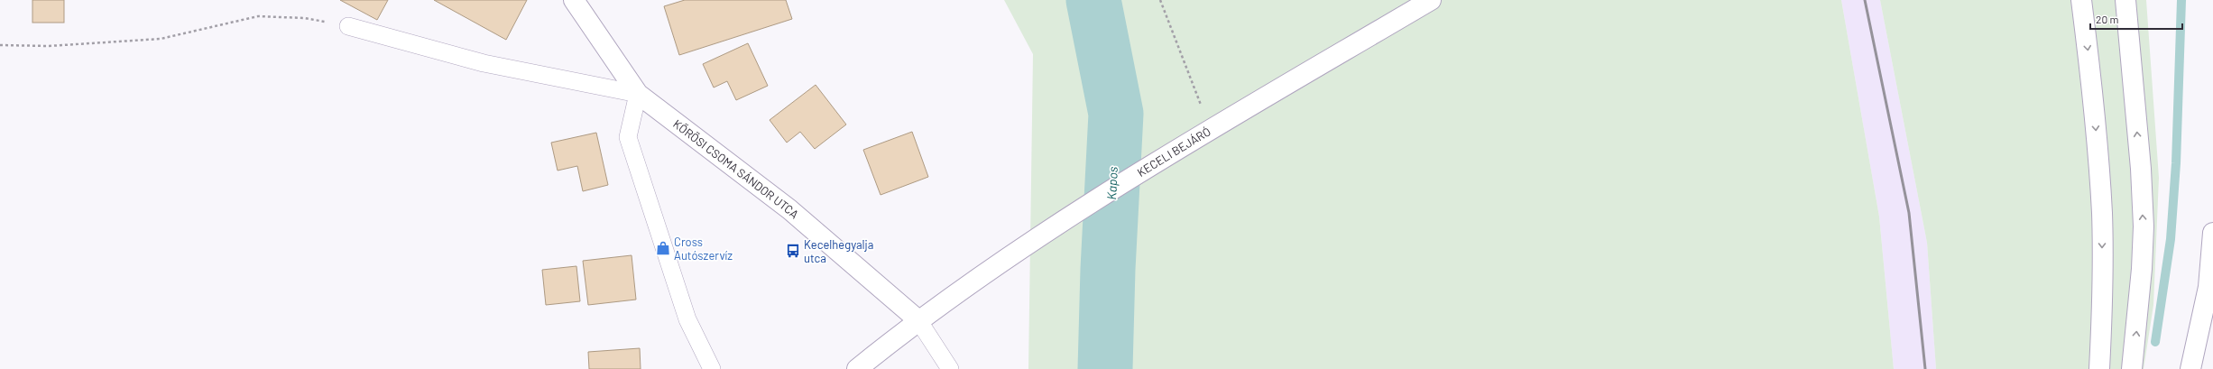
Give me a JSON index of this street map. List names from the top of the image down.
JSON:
{
  "streets": {
    "street": ["KECELI BEJÁRÓ", "KŐRÖSI CSOMA SÁNDOR UTCA"]
  },
  "crossings": [
    ["KECELI BEJÁRÓ", "KŐRÖSI CSOMA SÁNDOR UTCA"]
  ],
  "water": ["Kapos"],
  "places": {
    "shop": ["Cross Autószervíz"],
    "bus stop": ["Kecelhegyalja utca"]
  },
  "scale_bar": "20 m"
}
